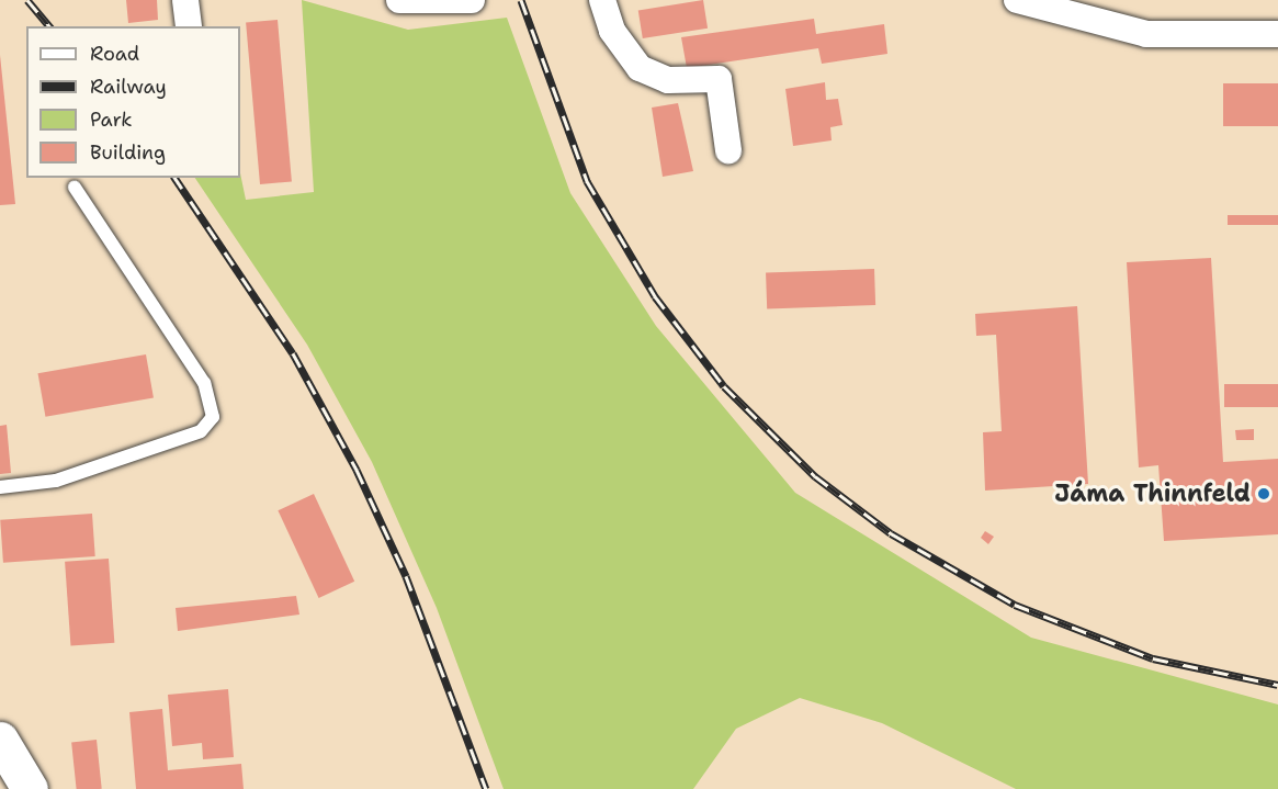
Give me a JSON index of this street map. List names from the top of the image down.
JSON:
{
  "places": ["Jáma Thinnfeld"],
  "legend": [
    "Road",
    "Railway",
    "Park",
    "Building"
  ]
}
